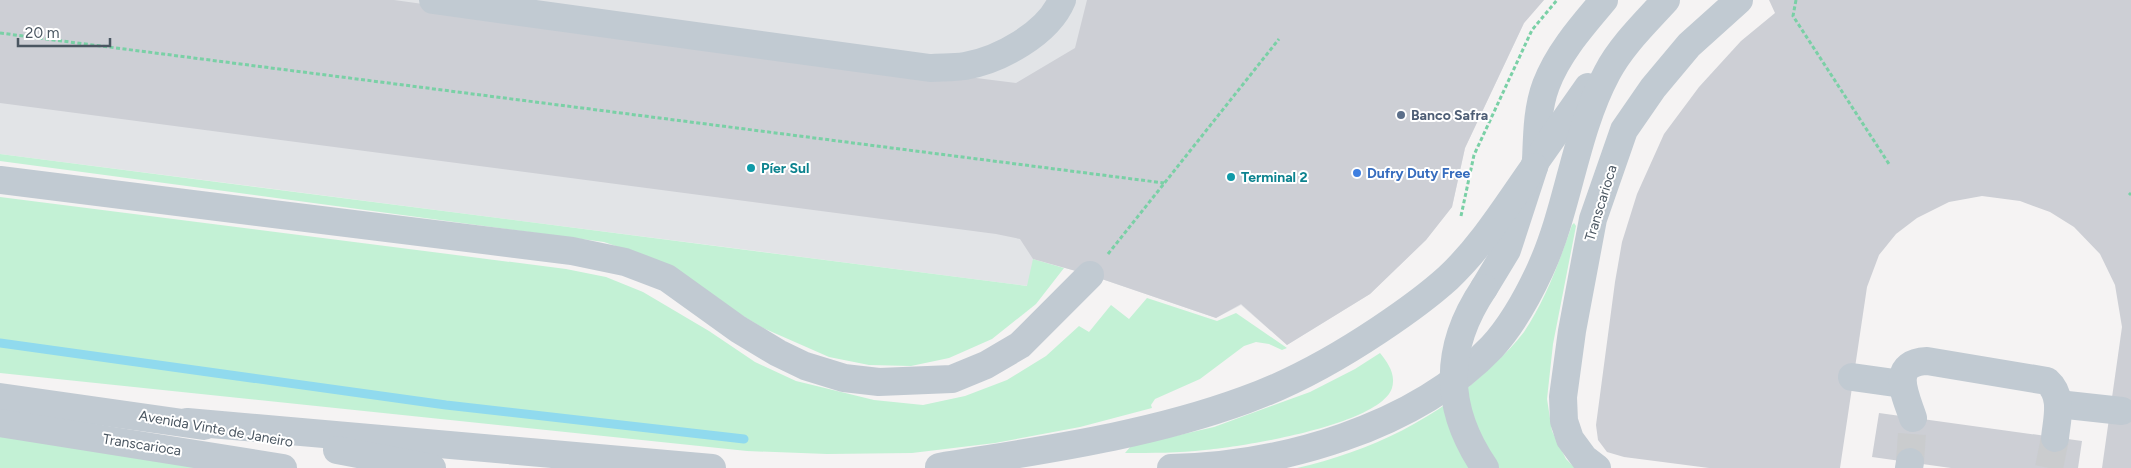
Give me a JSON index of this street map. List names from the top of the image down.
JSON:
{
  "streets": {
    "street": ["Transcarioca", "Avenida Vinte de Janeiro"]
  },
  "places": [
    "Banco Safra",
    "Píer Sul",
    "Dufry Duty Free",
    "Terminal 2"
  ],
  "scale_bar": "20 m"
}
